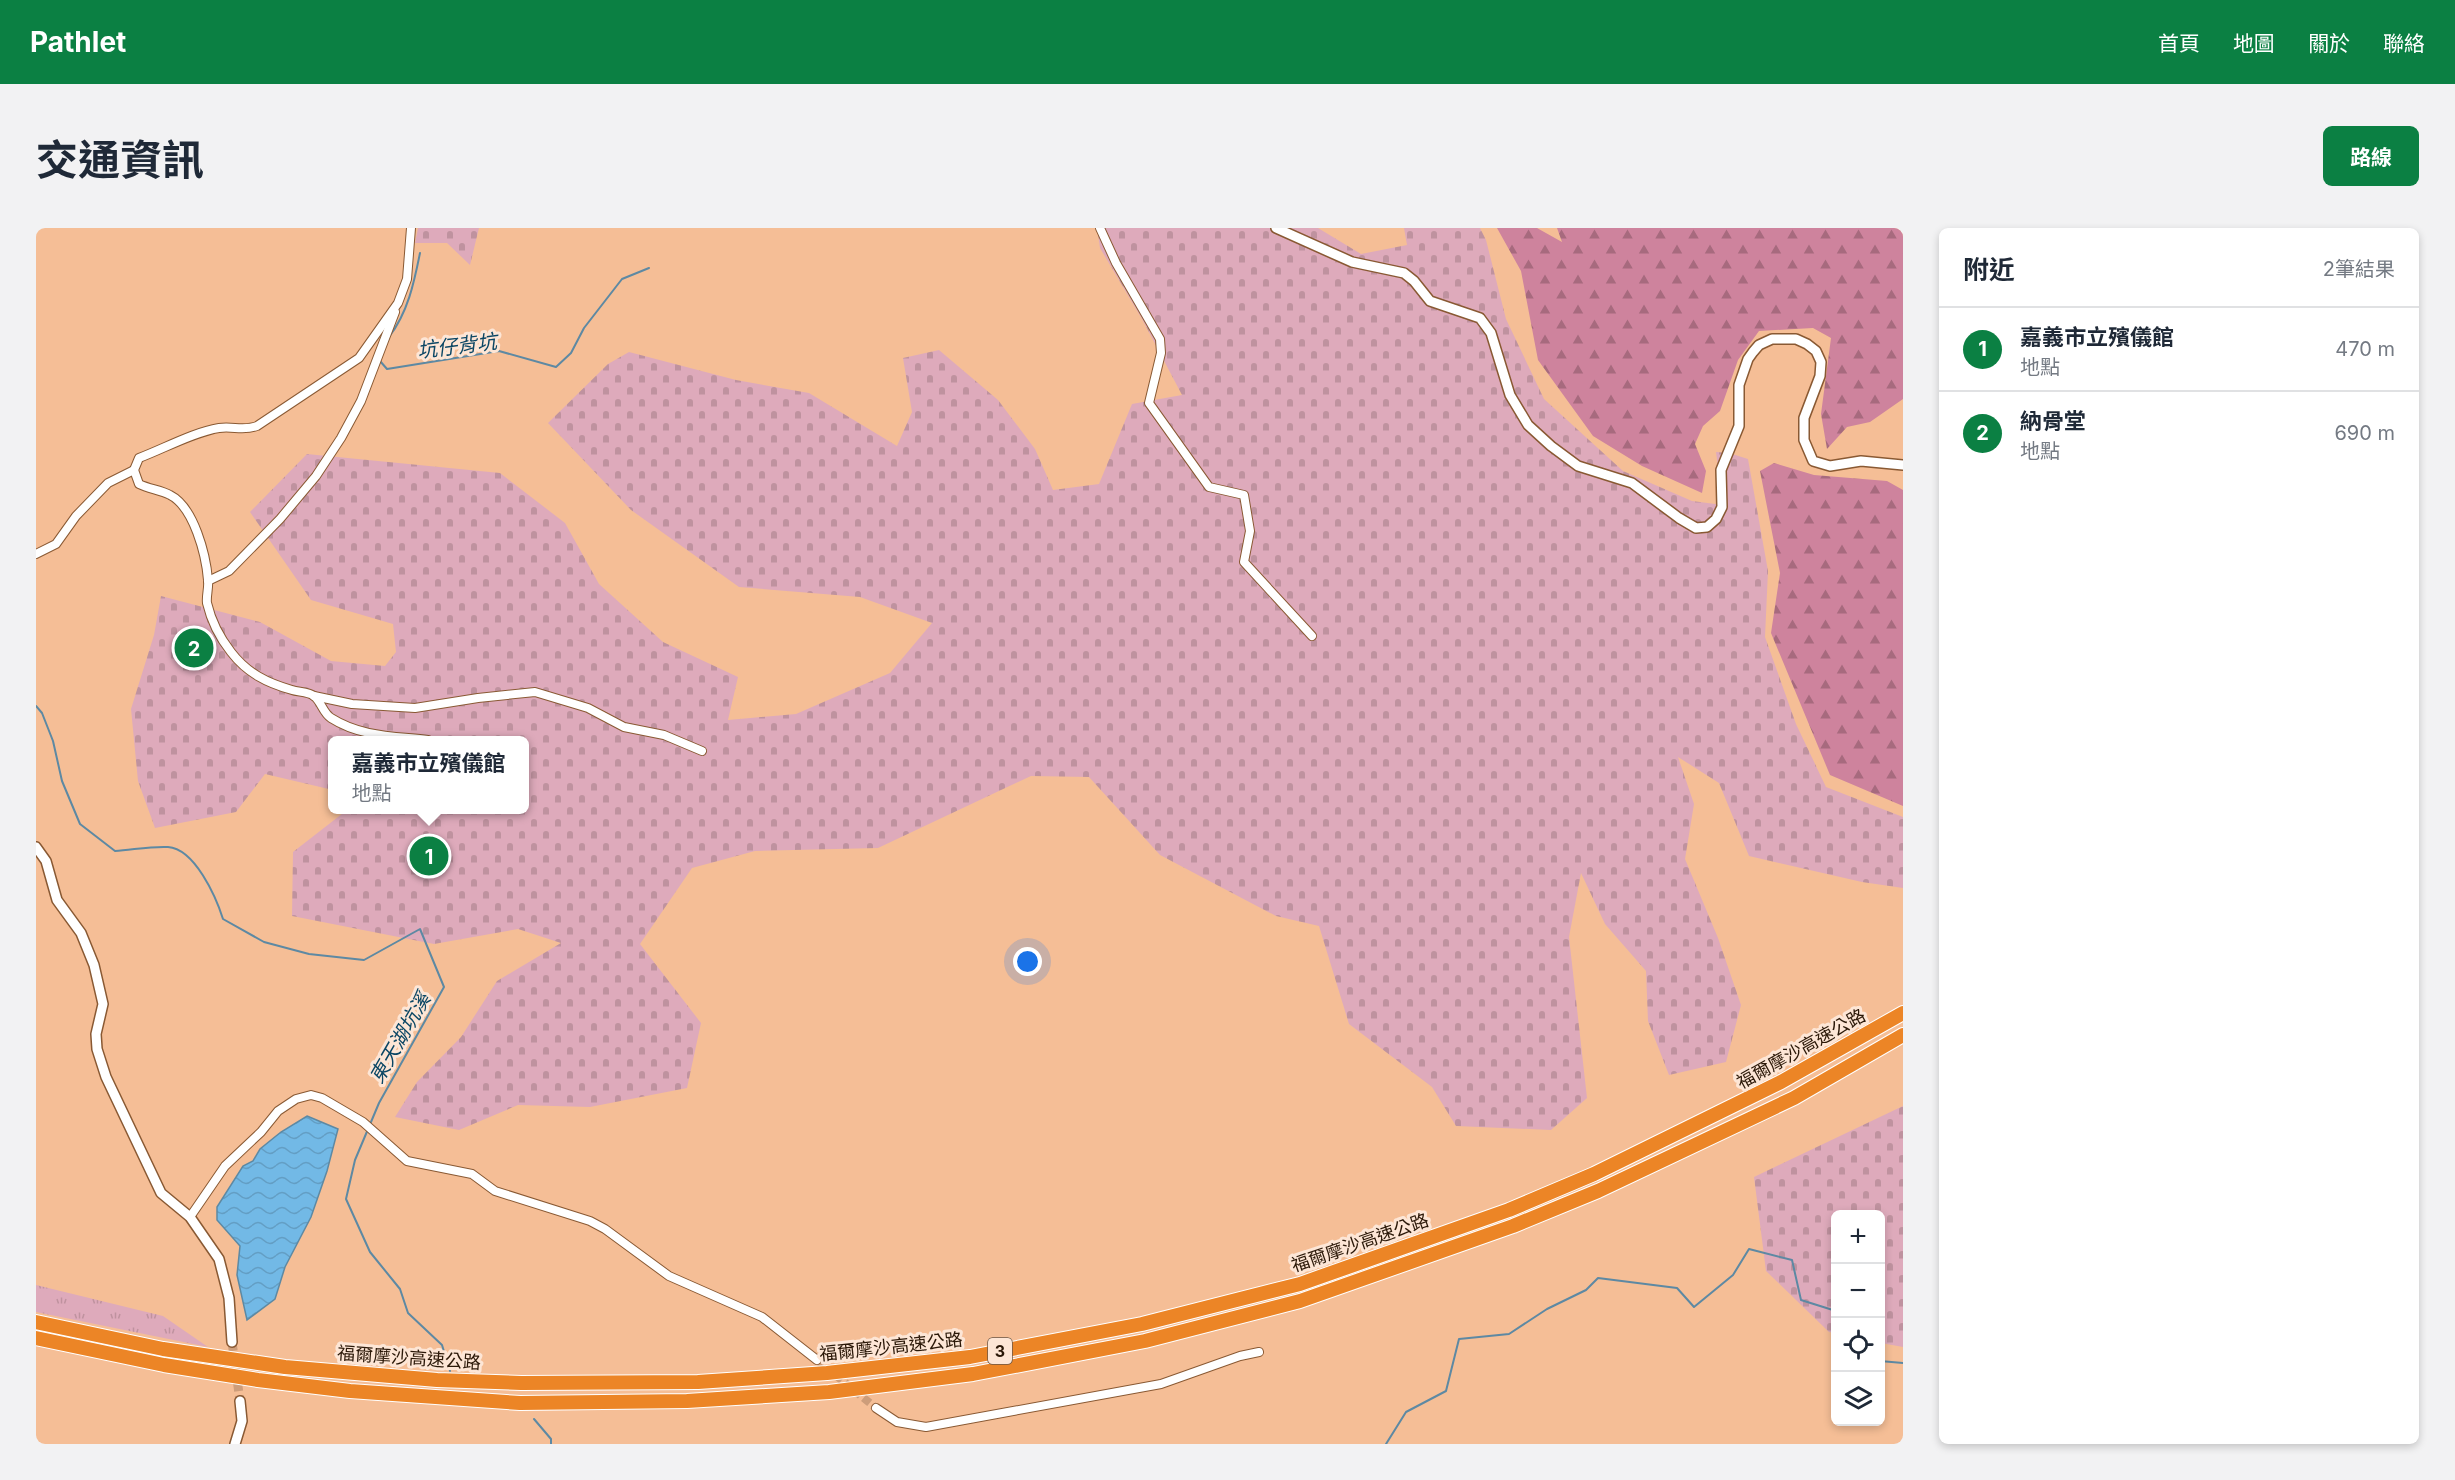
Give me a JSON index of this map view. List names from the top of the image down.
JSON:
{
  "streets": {
    "highway": ["福爾摩沙高速公路", "3"]
  },
  "water": ["坑仔背坑", "東天湖坑溪"],
  "page": {
    "header": "Pathlet",
    "nav": [
      "首頁",
      "地圖",
      "關於",
      "聯絡"
    ],
    "title": "交通資訊",
    "buttons": "路線",
    "heading": ["附近", "2筆結果"],
    "list": [
      {
        "mark": "1",
        "name": "嘉義市立殯儀館",
        "note": "地點",
        "value": "470 m"
      },
      {
        "mark": "2",
        "name": "納骨堂",
        "note": "地點",
        "value": "690 m"
      }
    ],
    "pins": ["2", "1"],
    "popup": ["嘉義市立殯儀館", "地點"],
    "map_buttons": ["+", "−"]
  }
}
